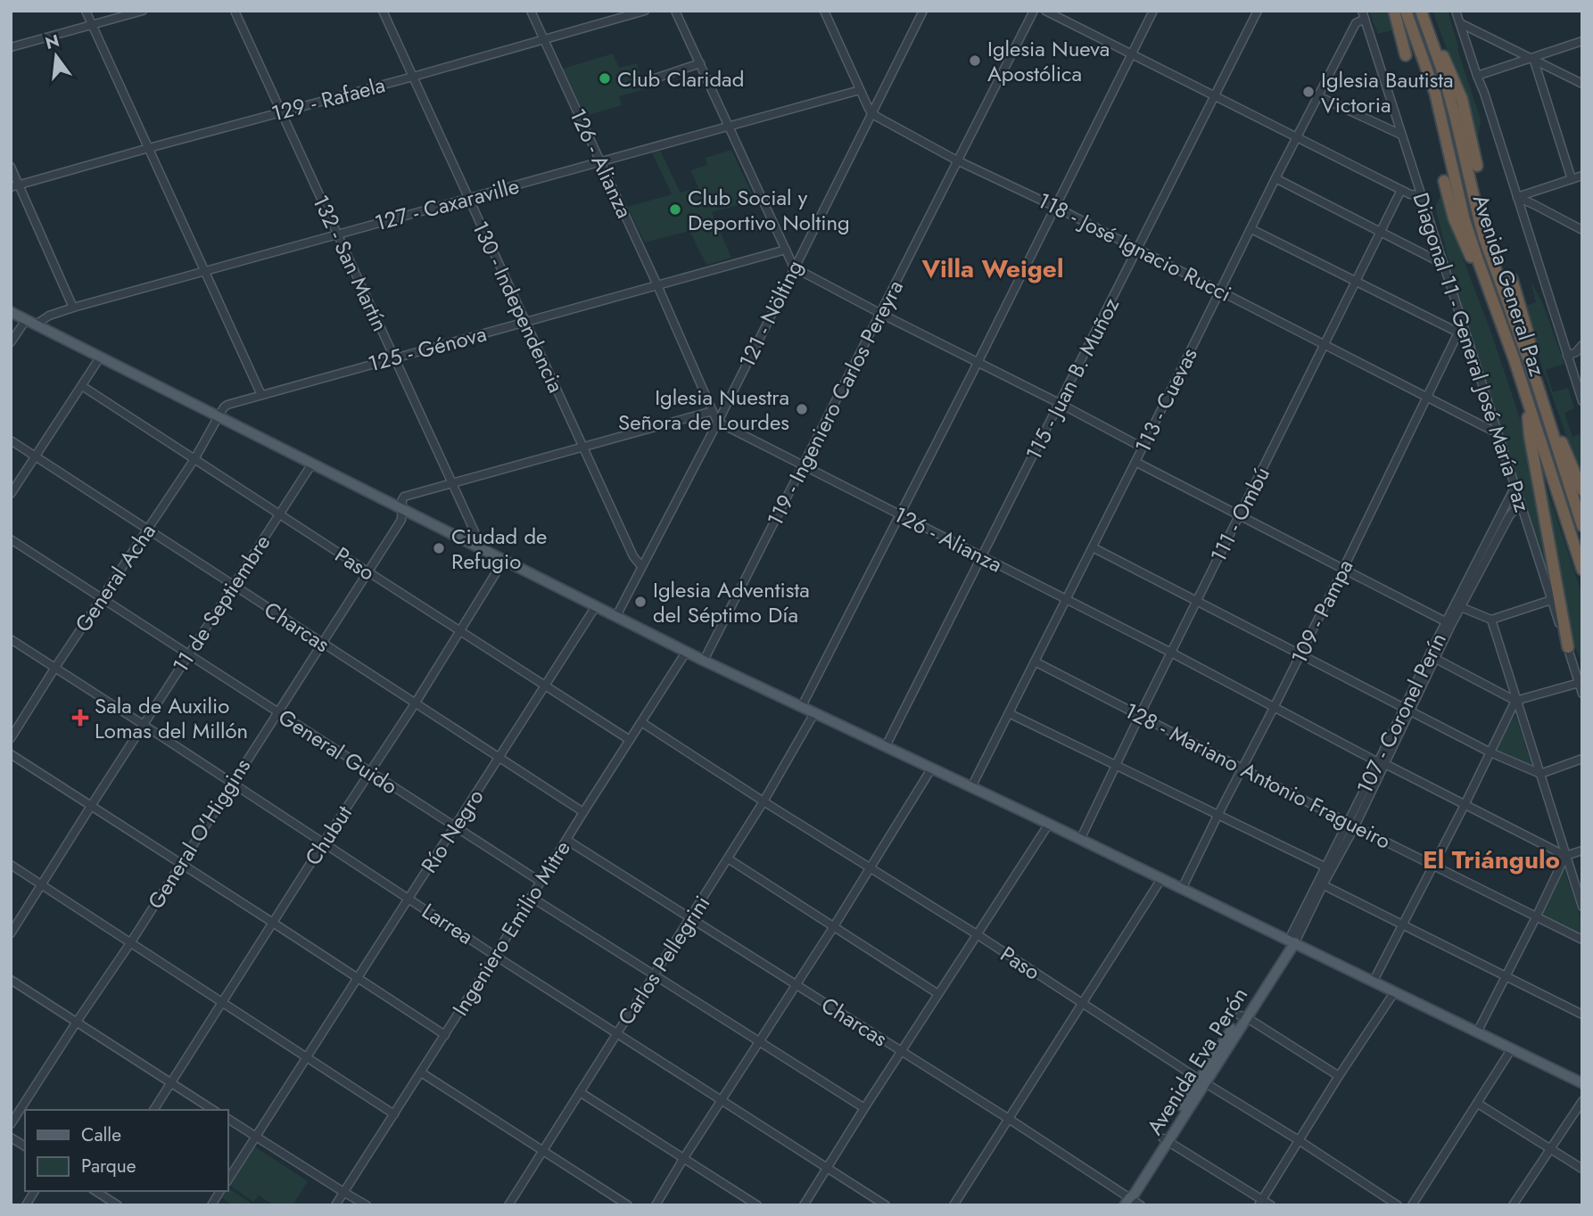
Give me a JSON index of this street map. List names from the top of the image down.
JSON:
{
  "streets": {
    "highway": ["Avenida General Paz"],
    "main road": ["Avenida Eva Perón"],
    "street": [
      "129 - Rafaela",
      "126 - Alianza",
      "127 - Caxaraville",
      "118 - José Ignacio Rucci",
      "132 - San Martín",
      "130 - Independencia",
      "121 - Nölting",
      "125 - Génova",
      "Diagonal 11 - General José María Paz",
      "115 - Juan B. Muñoz",
      "113 - Cuevas",
      "119 - Ingeniero Carlos Pereyra",
      "111 - Ombú",
      "Paso",
      "General Acha",
      "11 de Septiembre",
      "109 - Pampa",
      "Charcas",
      "107 - Coronel Perín",
      "General Guido",
      "128 - Mariano Antonio Fragueiro",
      "Río Negro",
      "General O'Higgins",
      "Chubut",
      "Larrea",
      "Ingeniero Emilio Mitre",
      "Carlos Pellegrini"
    ]
  },
  "crossings": [
    ["129 - Rafaela", "126 - Alianza"],
    ["129 - Rafaela", "132 - San Martín"],
    ["129 - Rafaela", "130 - Independencia"],
    ["126 - Alianza", "127 - Caxaraville"],
    ["126 - Alianza", "121 - Nölting"],
    ["126 - Alianza", "125 - Génova"],
    ["126 - Alianza", "115 - Juan B. Muñoz"],
    ["126 - Alianza", "113 - Cuevas"],
    ["126 - Alianza", "119 - Ingeniero Carlos Pereyra"],
    ["126 - Alianza", "111 - Ombú"],
    ["126 - Alianza", "109 - Pampa"],
    ["126 - Alianza", "107 - Coronel Perín"],
    ["127 - Caxaraville", "132 - San Martín"],
    ["127 - Caxaraville", "130 - Independencia"],
    ["118 - José Ignacio Rucci", "121 - Nölting"],
    ["118 - José Ignacio Rucci", "Diagonal 11 - General José María Paz"],
    ["118 - José Ignacio Rucci", "115 - Juan B. Muñoz"],
    ["118 - José Ignacio Rucci", "113 - Cuevas"],
    ["118 - José Ignacio Rucci", "119 - Ingeniero Carlos Pereyra"],
    ["118 - José Ignacio Rucci", "111 - Ombú"],
    ["118 - José Ignacio Rucci", "109 - Pampa"],
    ["132 - San Martín", "125 - Génova"],
    ["130 - Independencia", "121 - Nölting"],
    ["130 - Independencia", "125 - Génova"],
    ["125 - Génova", "General Acha"],
    ["Diagonal 11 - General José María Paz", "113 - Cuevas"],
    ["Diagonal 11 - General José María Paz", "109 - Pampa"],
    ["Diagonal 11 - General José María Paz", "107 - Coronel Perín"],
    ["113 - Cuevas", "128 - Mariano Antonio Fragueiro"],
    ["111 - Ombú", "128 - Mariano Antonio Fragueiro"],
    ["Paso", "General Acha"],
    ["Paso", "11 de Septiembre"],
    ["Paso", "Río Negro"],
    ["Paso", "General O'Higgins"],
    ["Paso", "Chubut"],
    ["Paso", "Ingeniero Emilio Mitre"],
    ["Paso", "Carlos Pellegrini"],
    ["Paso", "Avenida Eva Perón"],
    ["General Acha", "Charcas"],
    ["General Acha", "General Guido"],
    ["General Acha", "Larrea"],
    ["11 de Septiembre", "Charcas"],
    ["11 de Septiembre", "General Guido"],
    ["11 de Septiembre", "Larrea"],
    ["109 - Pampa", "128 - Mariano Antonio Fragueiro"],
    ["Charcas", "Río Negro"],
    ["Charcas", "General O'Higgins"],
    ["Charcas", "Chubut"],
    ["Charcas", "Ingeniero Emilio Mitre"],
    ["Charcas", "Carlos Pellegrini"],
    ["Charcas", "Avenida Eva Perón"],
    ["107 - Coronel Perín", "128 - Mariano Antonio Fragueiro"],
    ["107 - Coronel Perín", "Avenida Eva Perón"],
    ["General Guido", "Río Negro"],
    ["General Guido", "General O'Higgins"],
    ["General Guido", "Chubut"],
    ["General Guido", "Ingeniero Emilio Mitre"],
    ["Río Negro", "Larrea"],
    ["General O'Higgins", "Larrea"],
    ["Chubut", "Larrea"],
    ["Larrea", "Ingeniero Emilio Mitre"],
    ["Larrea", "Carlos Pellegrini"]
  ],
  "districts": ["Villa Weigel", "El Triángulo"],
  "places": {
    "other": [
      "Iglesia Nueva Apostólica",
      "Club Claridad",
      "Iglesia Bautista Victoria",
      "Club Social y Deportivo Nolting",
      "Iglesia Nuestra Señora de Lourdes",
      "Ciudad de Refugio",
      "Iglesia Adventista del Séptimo Día"
    ],
    "health": ["Sala de Auxilio Lomas del Millón"]
  },
  "legend": ["Calle", "Parque"],
  "north": "top"
}
